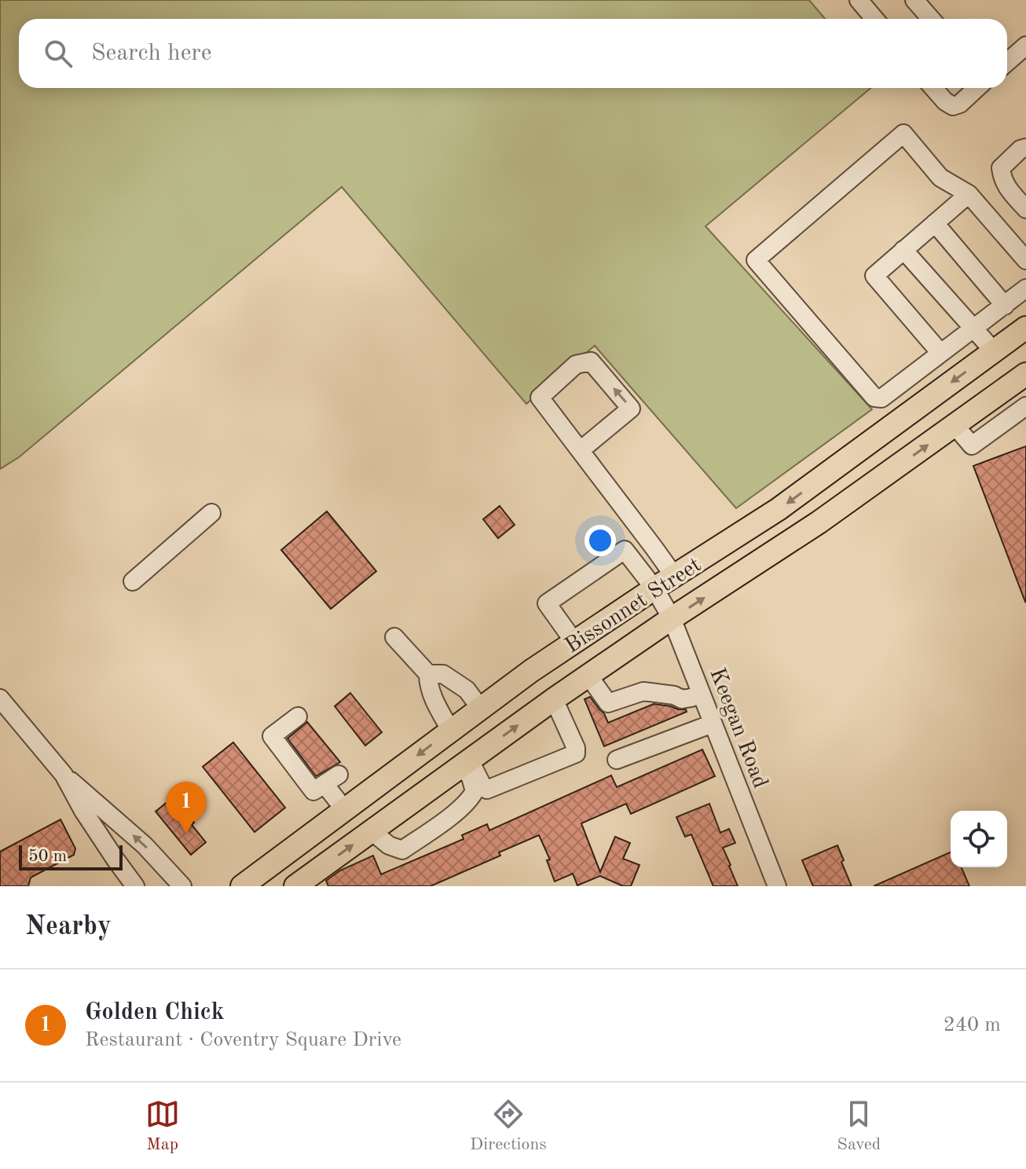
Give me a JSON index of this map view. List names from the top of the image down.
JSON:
{
  "streets": {
    "main road": ["Bissonnet Street"],
    "street": ["Keegan Road"]
  },
  "crossings": [
    ["Bissonnet Street", "Keegan Road"]
  ],
  "scale_bar": "50 m",
  "page": {
    "search": "Search here",
    "pins": "1",
    "scale": "50 m",
    "heading": "Nearby",
    "list": [
      {
        "mark": "1",
        "name": "Golden Chick",
        "note": "Restaurant · Coventry Square Drive",
        "value": "240 m"
      }
    ],
    "nav": ["Map", "Directions", "Saved"]
  }
}
